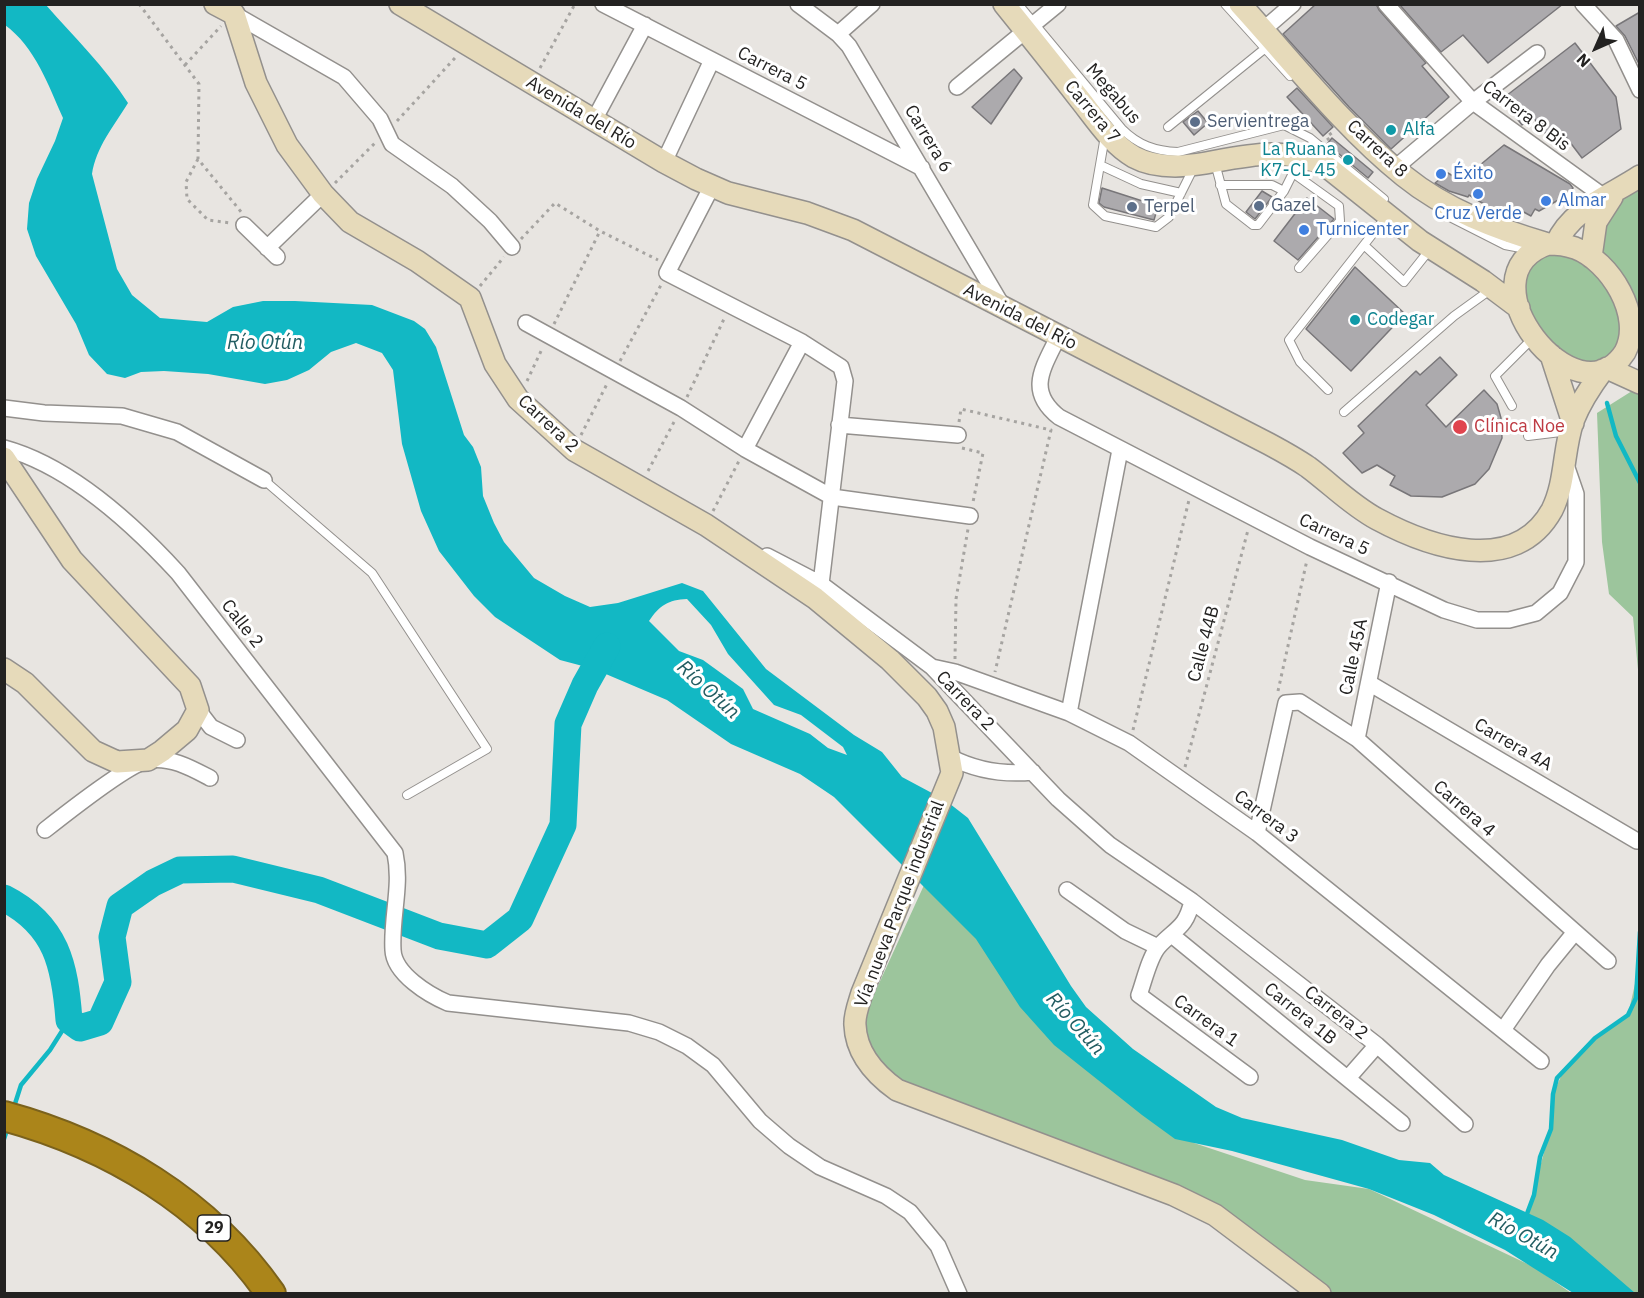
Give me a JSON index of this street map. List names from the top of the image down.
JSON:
{
  "streets": {
    "highway": ["29"],
    "main road": [
      "Carrera 7",
      "Avenida del Río",
      "Carrera 8",
      "Carrera 2",
      "Vía nueva Parque industrial"
    ],
    "street": [
      "Carrera 5",
      "Carrera 8 Bis",
      "Carrera 6",
      "Calle 2",
      "Calle 45A",
      "Carrera 4A",
      "Carrera 4",
      "Carrera 3",
      "Carrera 1B",
      "Carrera 1"
    ],
    "lane": ["Megabus"],
    "path": ["Calle 44B"]
  },
  "crossings": [
    ["Carrera 5", "Avenida del Río"],
    ["Carrera 5", "Carrera 6"],
    ["Carrera 5", "Calle 44B"],
    ["Carrera 5", "Calle 45A"],
    ["Megabus", "Carrera 7"],
    ["Carrera 7", "Avenida del Río"],
    ["Carrera 7", "Carrera 8"],
    ["Avenida del Río", "Carrera 6"],
    ["Avenida del Río", "Carrera 8"],
    ["Carrera 2", "Carrera 3"],
    ["Calle 44B", "Carrera 3"],
    ["Calle 45A", "Carrera 4A"],
    ["Calle 45A", "Carrera 4"]
  ],
  "water": ["Río Otún"],
  "places": [
    "Servientrega",
    "Alfa",
    "La Ruana K7-CL 45",
    "Éxito",
    "Cruz Verde",
    "Almar",
    "Gazel",
    "Terpel",
    "Turnicenter",
    "Codegar",
    "Clínica Noe"
  ],
  "north": "bottom left"
}
